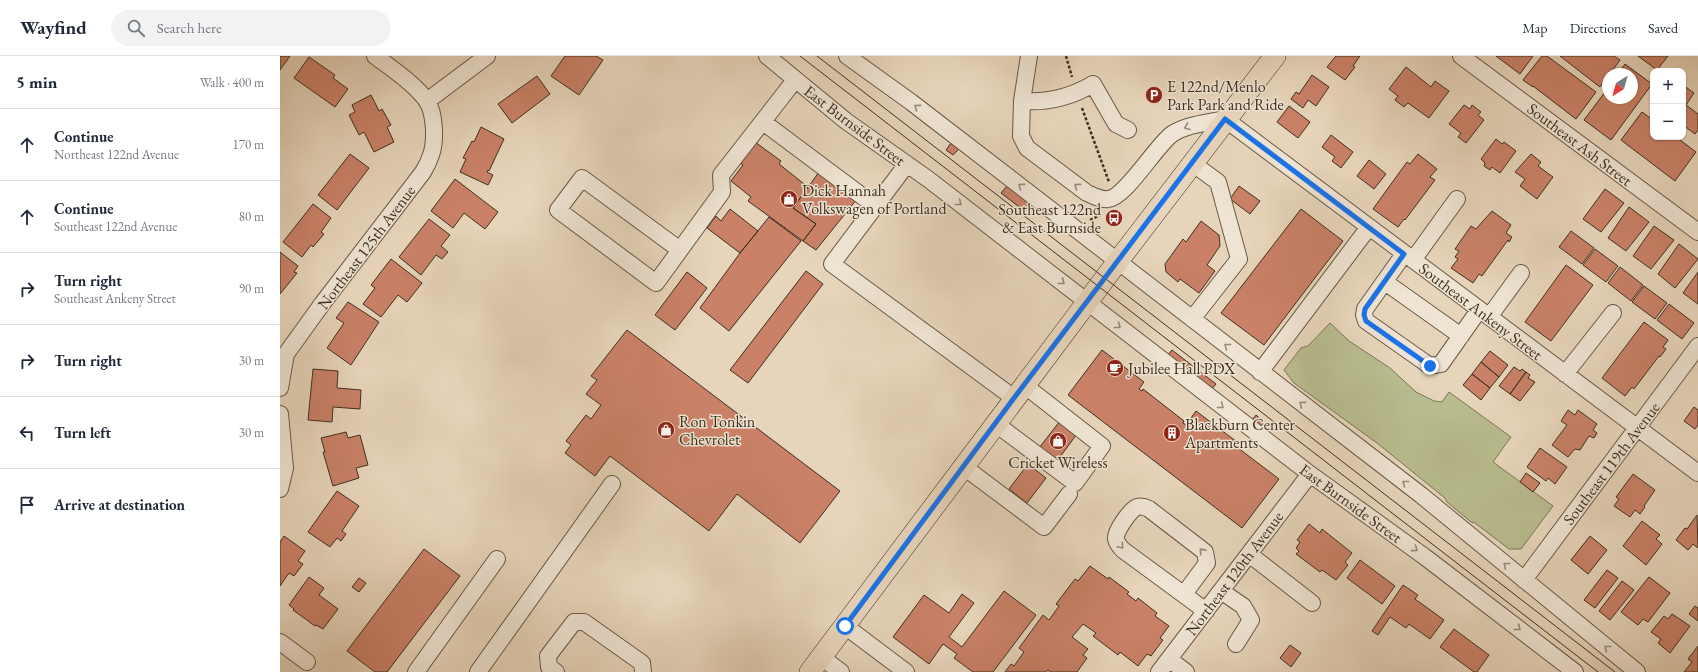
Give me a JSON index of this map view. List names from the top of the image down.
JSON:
{
  "streets": {
    "street": [
      "East Burnside Street",
      "Southeast Ash Street",
      "Northeast 125th Avenue",
      "Southeast Ankeny Street",
      "Southeast 119th Avenue",
      "Northeast 120th Avenue"
    ]
  },
  "crossings": [
    ["East Burnside Street", "Northeast 120th Avenue"],
    ["Southeast Ankeny Street", "Southeast 119th Avenue"]
  ],
  "places": {
    "parking": ["E 122nd/Menlo Park Park and Ride"],
    "shop": ["Dick Hannah Volkswagen of Portland", "Ron Tonkin Chevrolet", "Cricket Wireless"],
    "bus stop": ["Southeast 122nd & East Burnside"],
    "cafe": ["Jubilee Hall PDX"],
    "building": ["Blackburn Center Apartments"]
  },
  "north": "bottom left",
  "page": {
    "header": "Wayfind",
    "search": "Search here",
    "nav": ["Map", "Directions", "Saved"],
    "heading": ["5 min", "Walk · 400 m"],
    "map_buttons": ["+", "−"],
    "list": [
      ["Continue", "Northeast 122nd Avenue", "170 m"],
      ["Continue", "Southeast 122nd Avenue", "80 m"],
      ["Turn right", "Southeast Ankeny Street", "90 m"],
      ["Turn right", "30 m"],
      ["Turn left", "30 m"],
      "Arrive at destination"
    ]
  }
}
